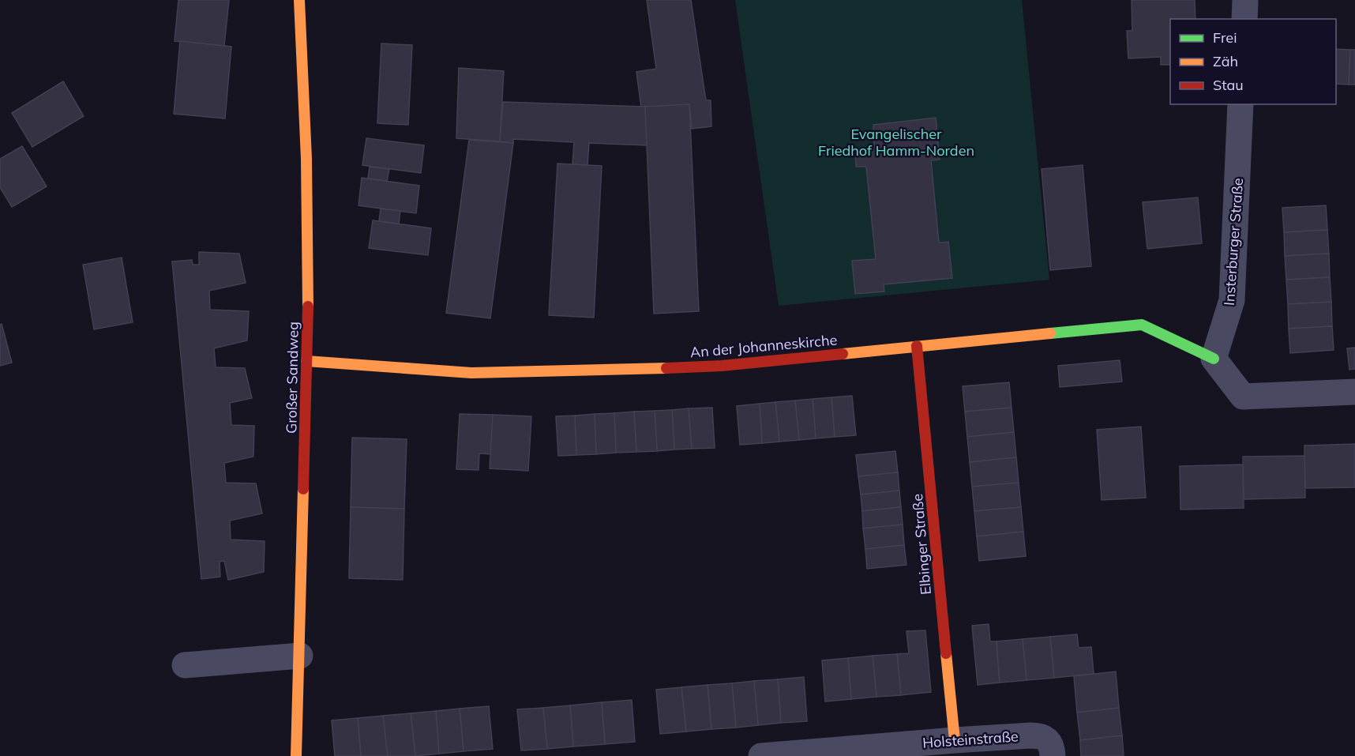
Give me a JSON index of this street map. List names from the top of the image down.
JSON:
{
  "streets": {
    "street": [
      "Insterburger Straße",
      "An der Johanneskirche",
      "Großer Sandweg",
      "Elbinger Straße",
      "Holsteinstraße"
    ]
  },
  "crossings": [
    ["Insterburger Straße", "An der Johanneskirche"],
    ["An der Johanneskirche", "Großer Sandweg"],
    ["An der Johanneskirche", "Elbinger Straße"],
    ["Elbinger Straße", "Holsteinstraße"]
  ],
  "parks": ["Evangelischer Friedhof Hamm-Norden"],
  "legend": ["Frei", "Zäh", "Stau"]
}
